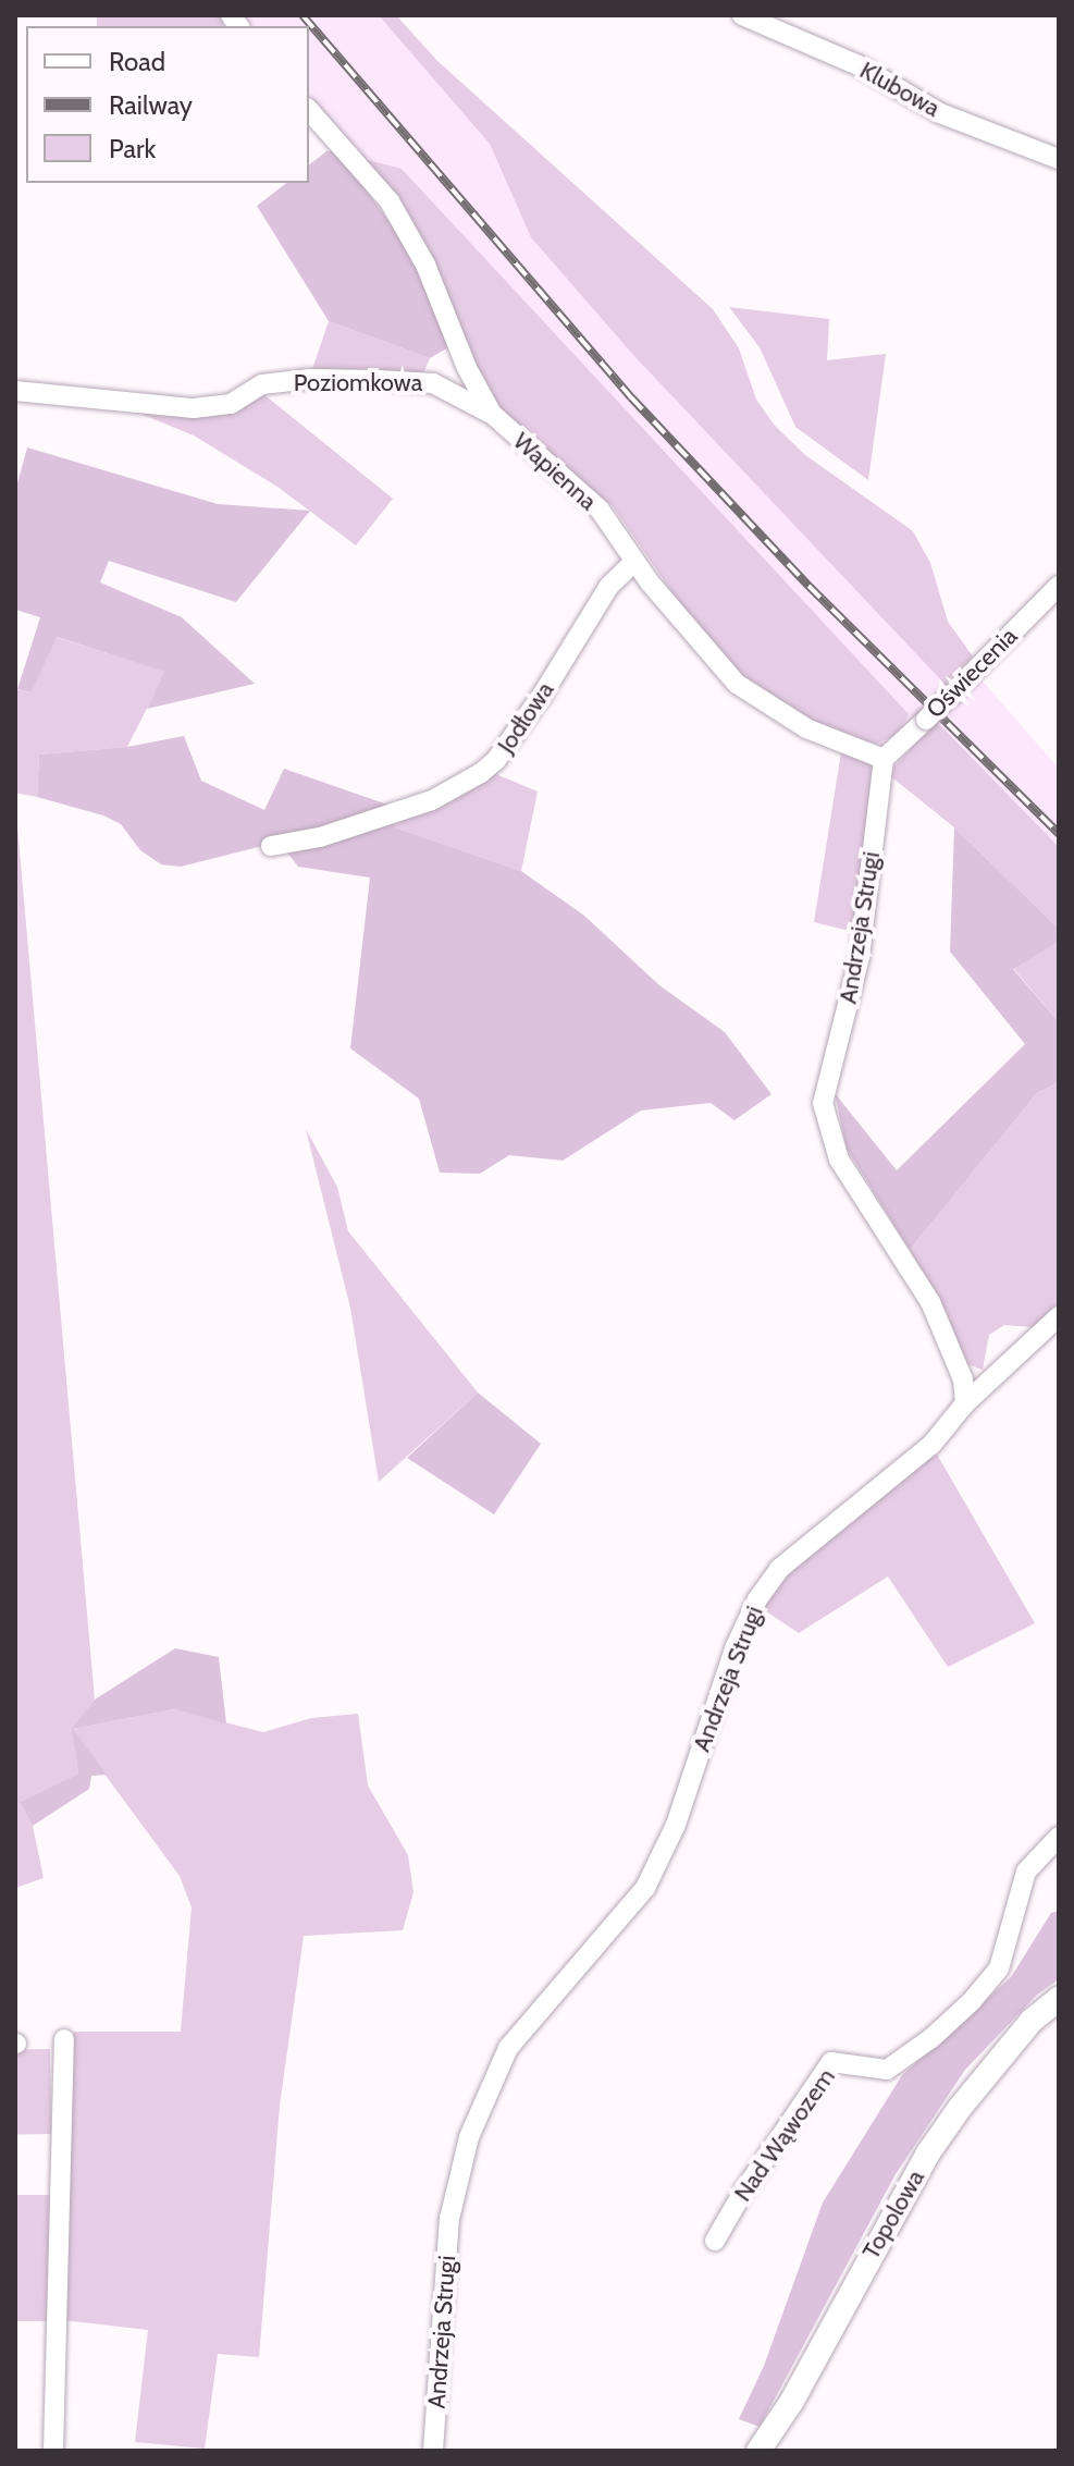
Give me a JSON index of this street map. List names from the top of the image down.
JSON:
{
  "streets": {
    "street": [
      "Klubowa",
      "Poziomkowa",
      "Wapienna",
      "Oświecenia",
      "Jodłowa",
      "Andrzeja Strugi",
      "Nad Wąwozem",
      "Topolowa"
    ]
  },
  "crossings": [
    ["Poziomkowa", "Wapienna"],
    ["Wapienna", "Oświecenia"],
    ["Wapienna", "Jodłowa"],
    ["Wapienna", "Andrzeja Strugi"],
    ["Oświecenia", "Andrzeja Strugi"]
  ],
  "legend": ["Road", "Railway", "Park"]
}
